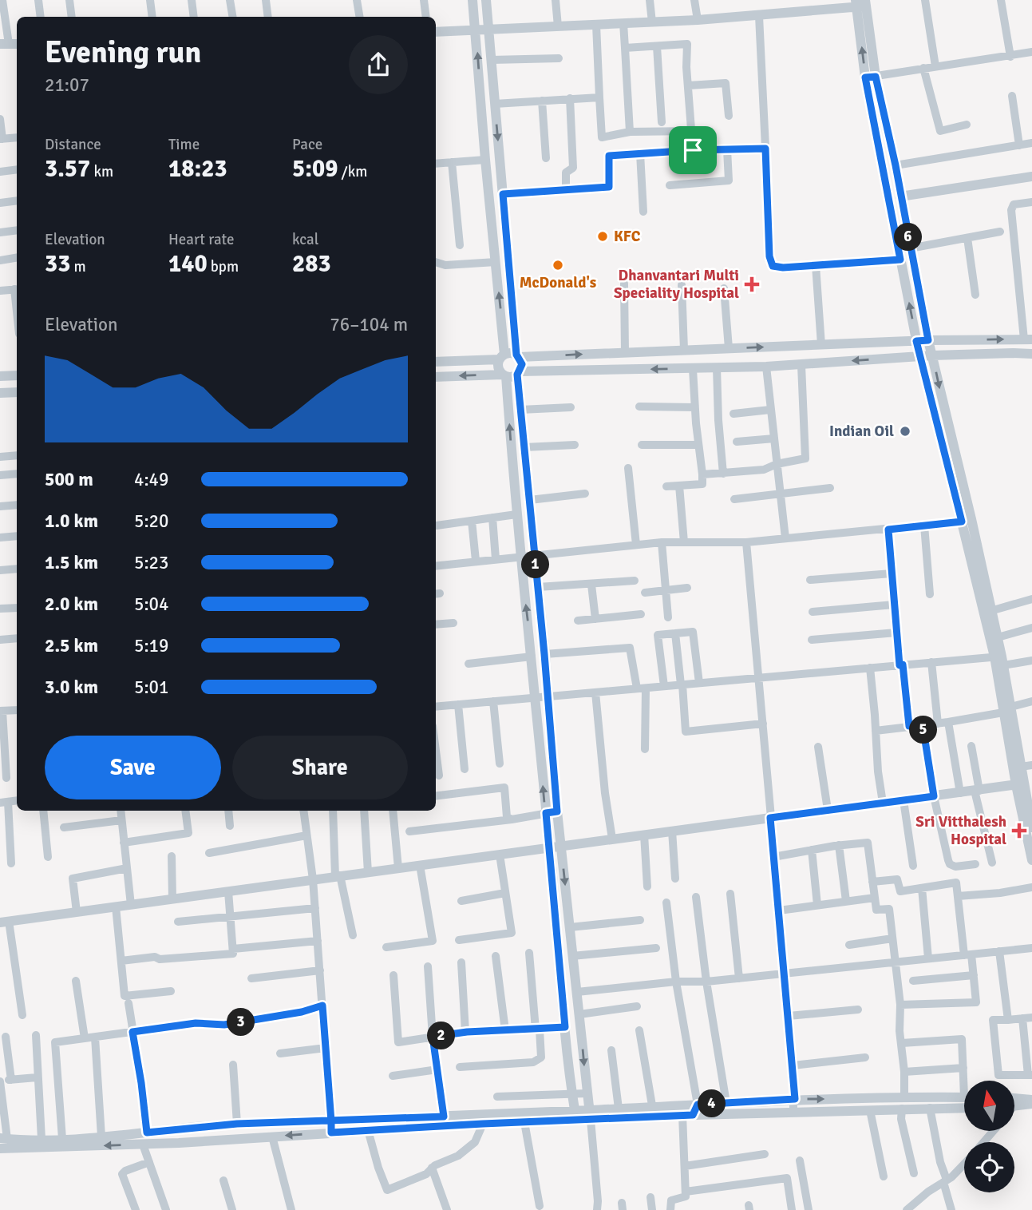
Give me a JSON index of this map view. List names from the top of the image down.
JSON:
{
  "places": {
    "other": ["KFC", "McDonald's", "Indian Oil"],
    "health": ["Dhanvantari Multi Speciality Hospital", "Sri Vitthalesh Hospital"]
  },
  "north": "top",
  "page": {
    "heading": ["Evening run", "21:07"],
    "stats": [
      ["Distance", "3.57 km"],
      ["Time", "18:23"],
      ["Pace", "5:09 /km"],
      ["Elevation", "33 m"],
      ["Heart rate", "140 bpm"],
      ["kcal", "283"]
    ],
    "pins": [
      "6",
      "1",
      "5",
      "3",
      "2",
      "4"
    ],
    "chart": ["Elevation", "76–104 m"],
    "list": [
      {
        "name": "500 m",
        "note": "4:49"
      },
      {
        "name": "1.0 km",
        "note": "5:20"
      },
      {
        "name": "1.5 km",
        "note": "5:23"
      },
      {
        "name": "2.0 km",
        "note": "5:04"
      },
      {
        "name": "2.5 km",
        "note": "5:19"
      },
      {
        "name": "3.0 km",
        "note": "5:01"
      }
    ],
    "buttons": ["Save", "Share"]
  }
}
